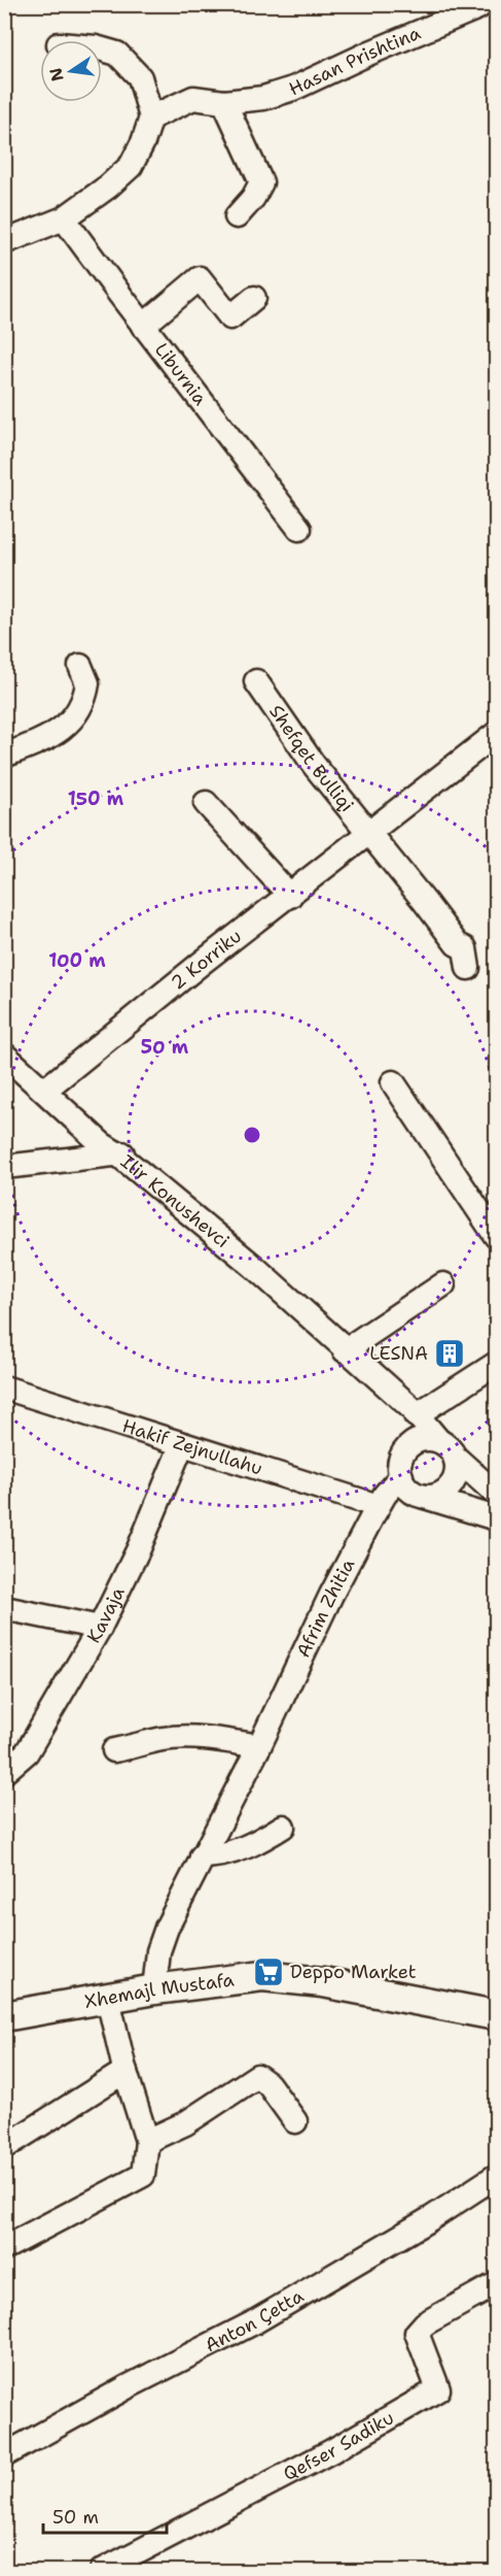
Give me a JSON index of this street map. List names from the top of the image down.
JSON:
{
  "streets": {
    "main road": ["Xhemajl Mustafa"],
    "street": [
      "Hasan Prishtina",
      "Liburnia",
      "Shefqet Bulliqi",
      "2 Korriku",
      "Ilir Konushevci",
      "Hakif Zejnullahu",
      "Afrim Zhitia",
      "Kavaja",
      "Anton Çetta",
      "Qefser Sadiku"
    ]
  },
  "crossings": [
    ["Shefqet Bulliqi", "2 Korriku"],
    ["2 Korriku", "Ilir Konushevci"],
    ["Hakif Zejnullahu", "Afrim Zhitia"],
    ["Hakif Zejnullahu", "Kavaja"],
    ["Afrim Zhitia", "Xhemajl Mustafa"]
  ],
  "places": {
    "building": ["LESNA"],
    "supermarket": ["Deppo Market"]
  },
  "scale_bar": "50 m",
  "north": "left",
  "rings": ["150 m", "100 m", "50 m"]
}
